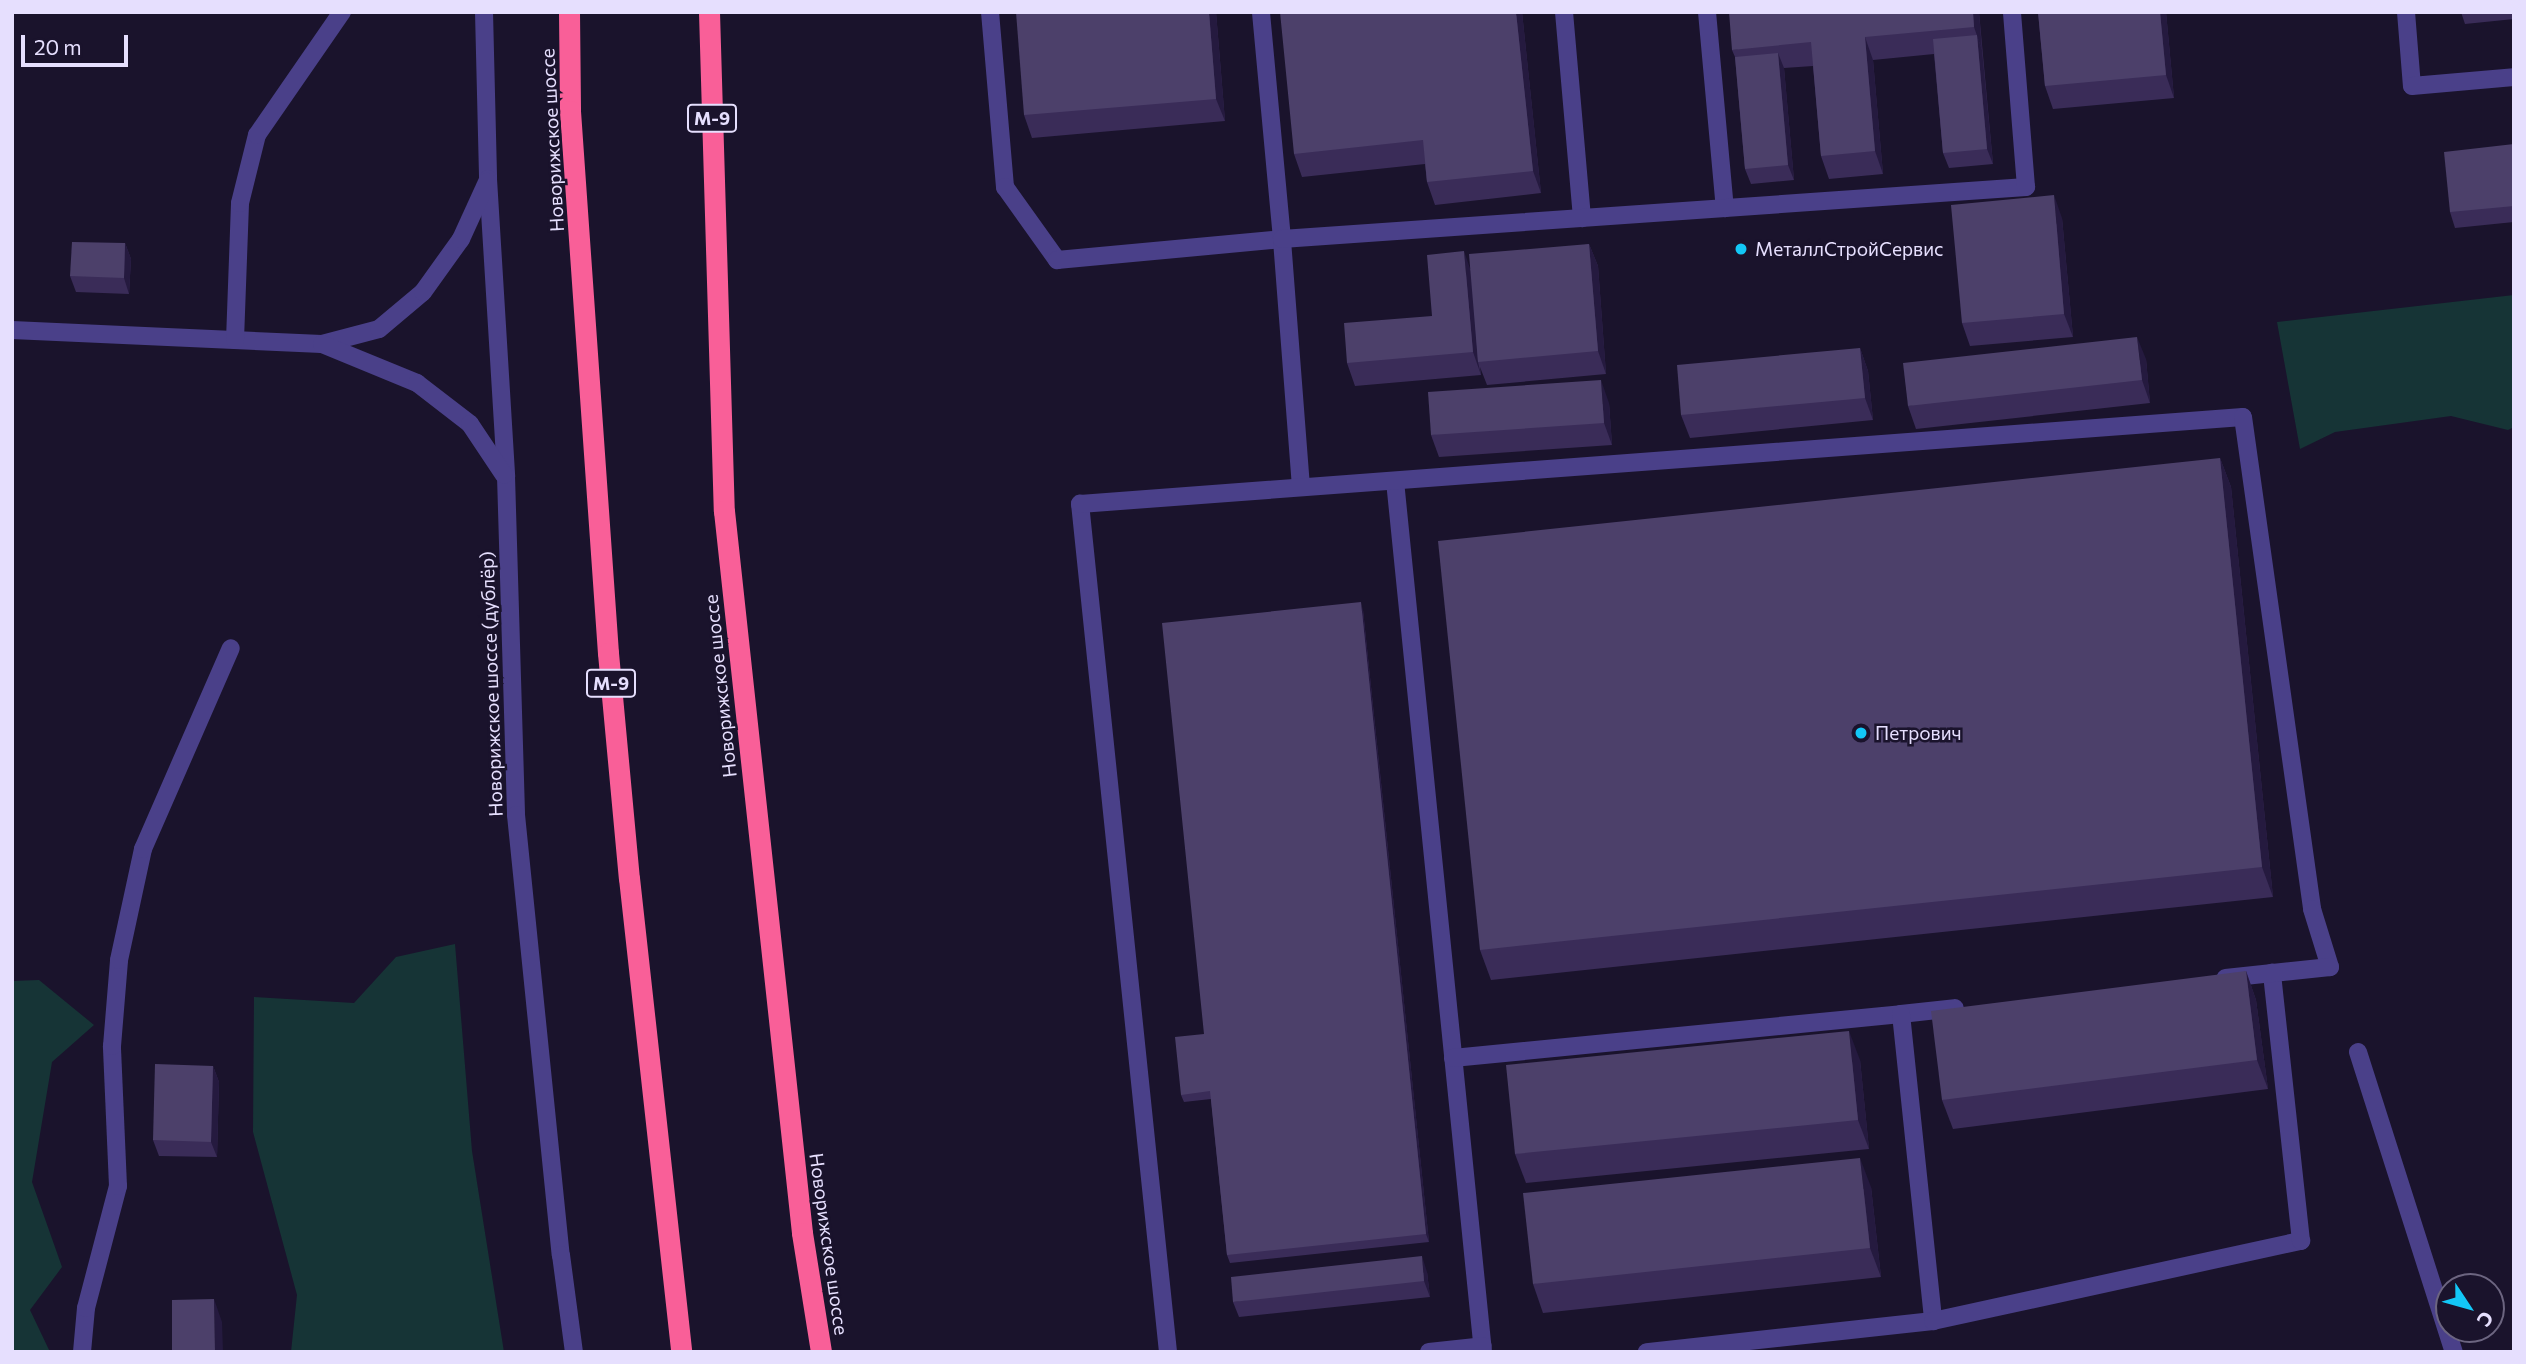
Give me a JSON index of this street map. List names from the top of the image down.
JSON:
{
  "streets": {
    "highway": ["М-9", "Новорижское шоссе"],
    "street": ["Новорижское шоссе (дублёр)"]
  },
  "places": ["МеталлСтройСервис", "Петрович"],
  "scale_bar": "20 m",
  "north": "bottom right"
}
